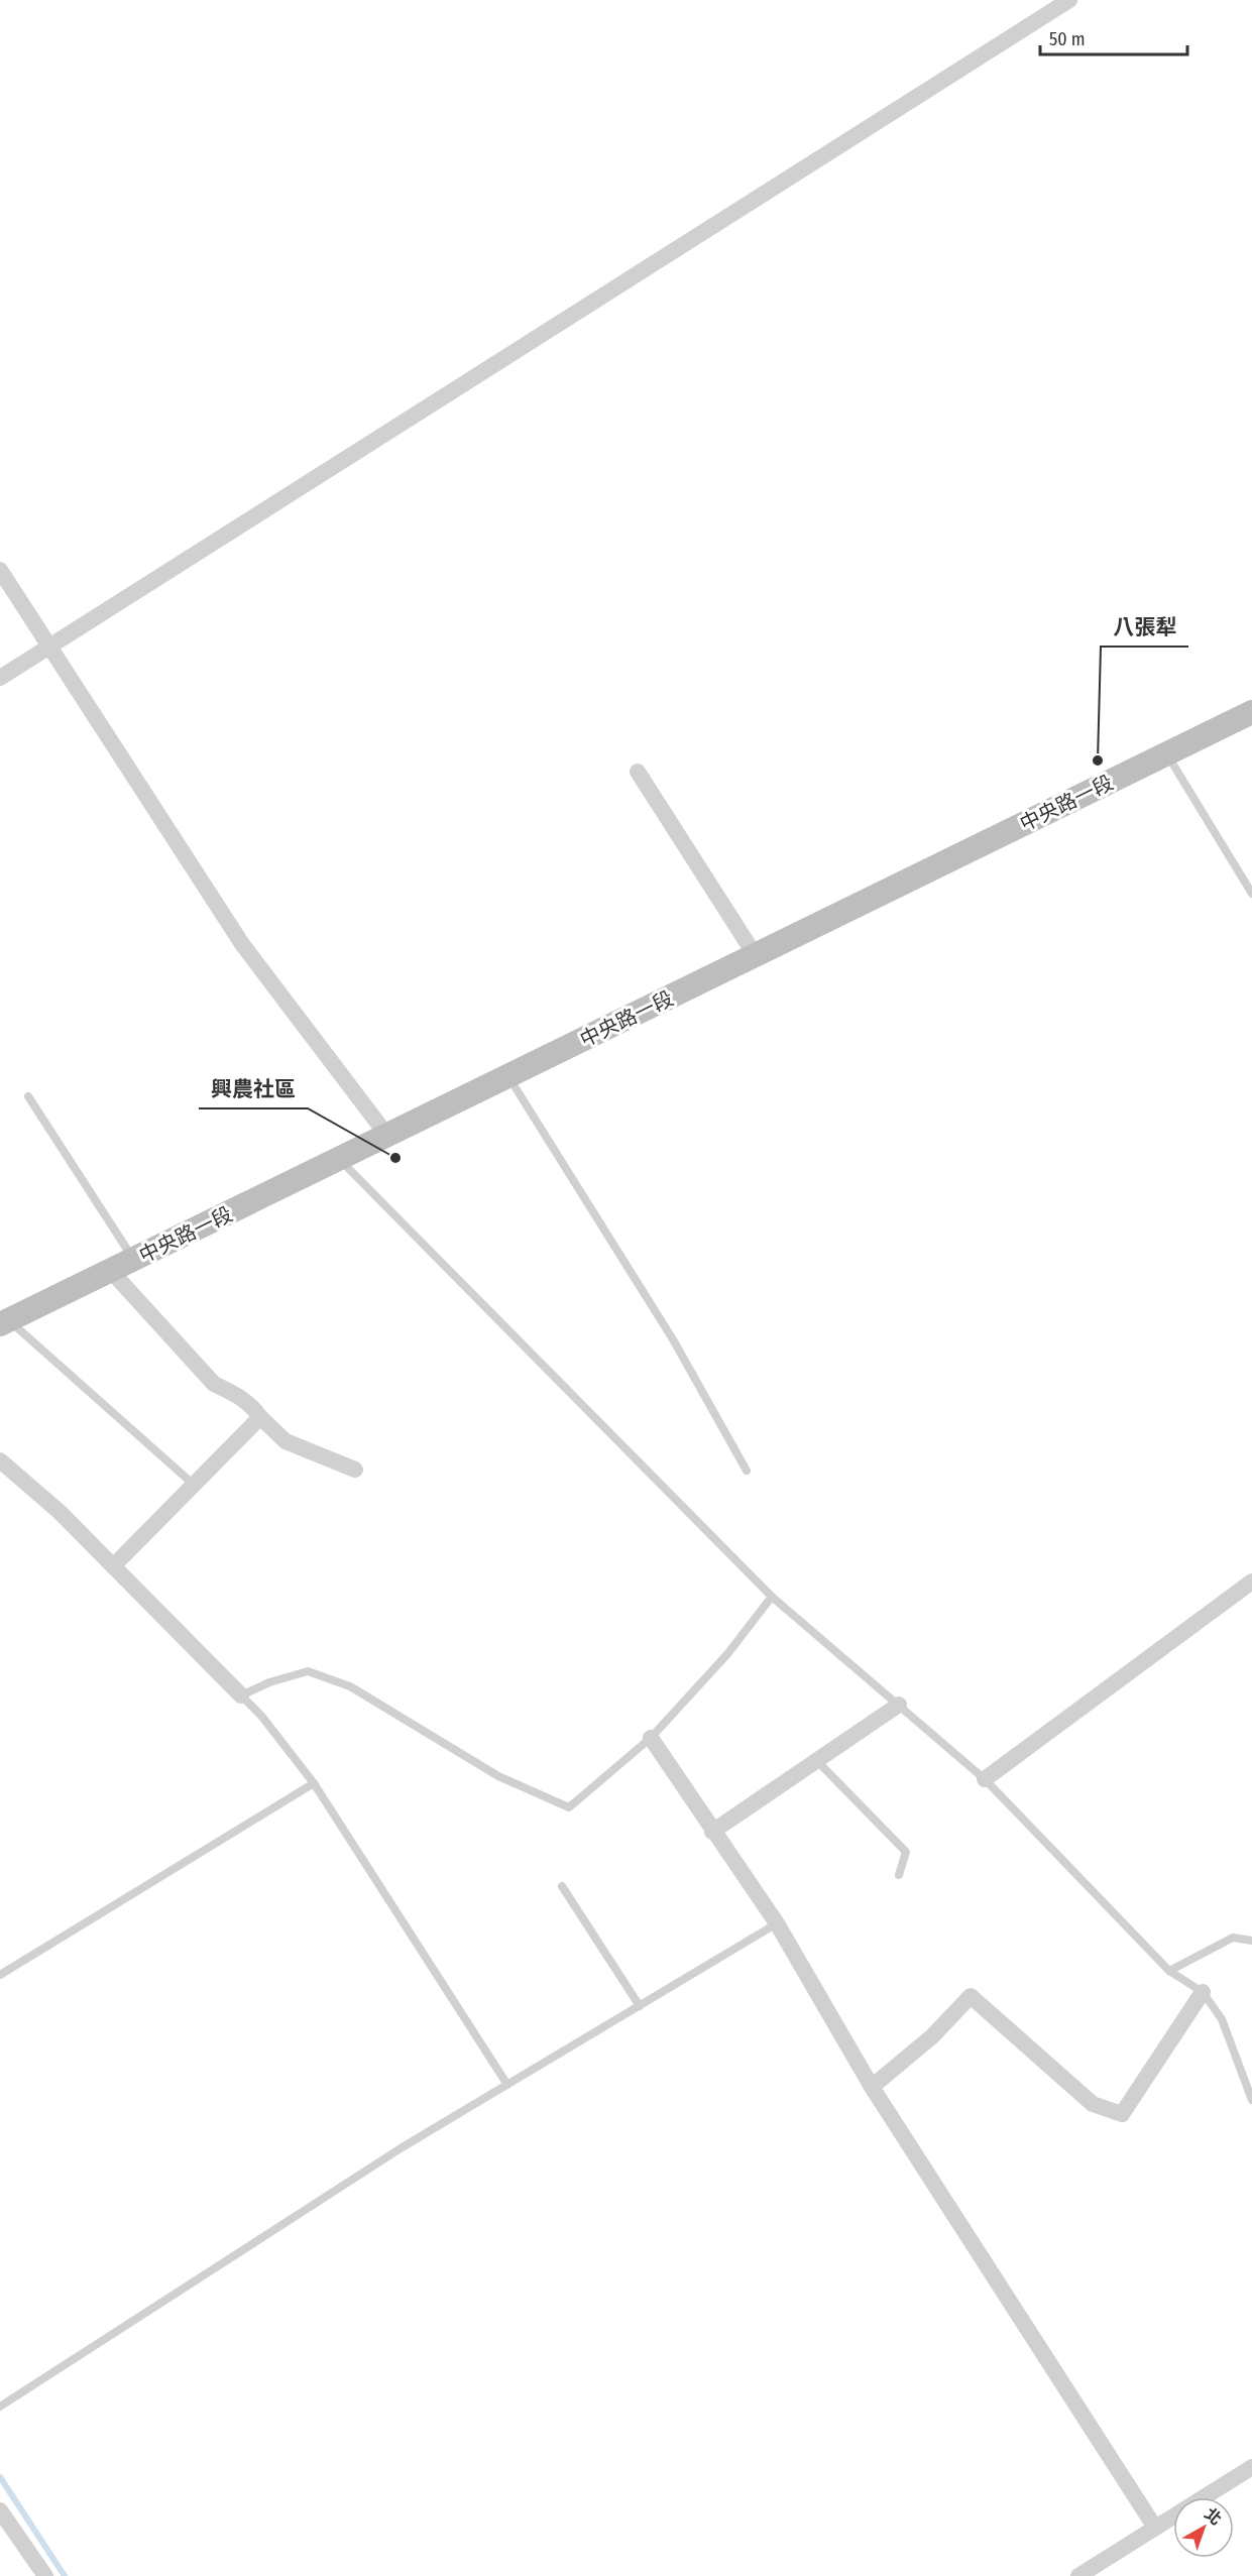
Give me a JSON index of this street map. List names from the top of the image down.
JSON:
{
  "streets": {
    "street": ["中央路一段"]
  },
  "places": ["八張犁", "興農社區"],
  "scale_bar": "50 m",
  "north": "top right"
}
